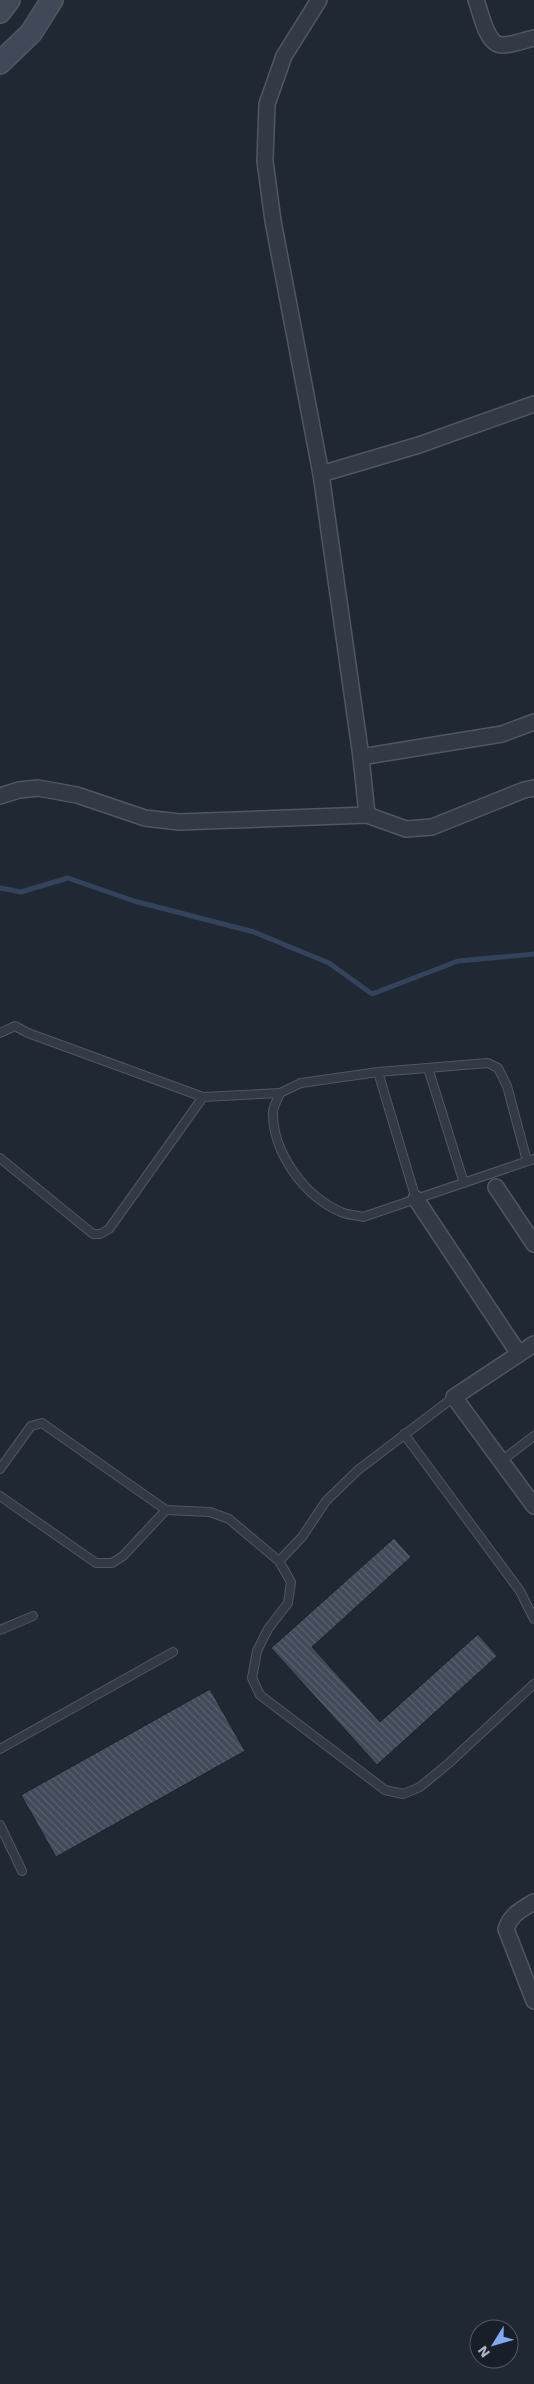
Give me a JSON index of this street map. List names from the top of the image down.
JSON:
{
  "north": "bottom left"
}
